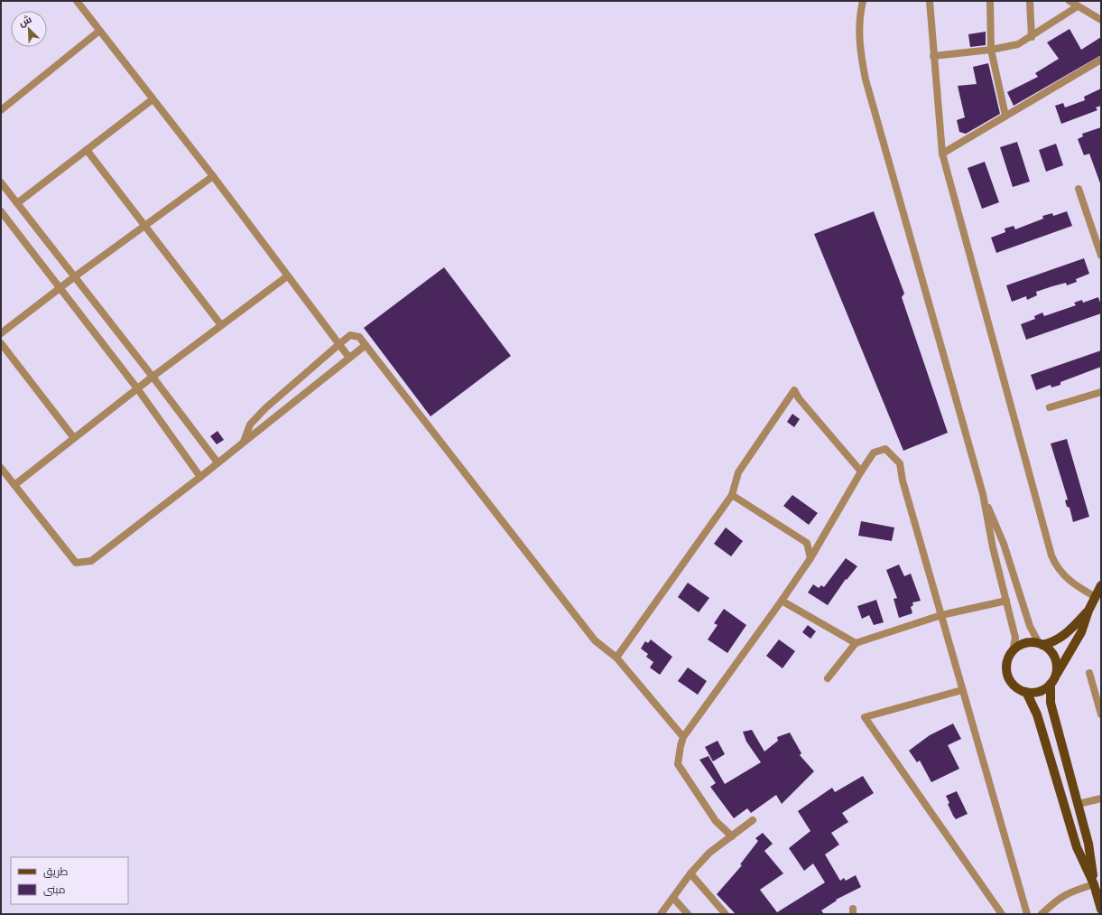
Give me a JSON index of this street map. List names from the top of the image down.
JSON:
{
  "legend": ["طريق", "مبنى"],
  "north": "top left"
}
